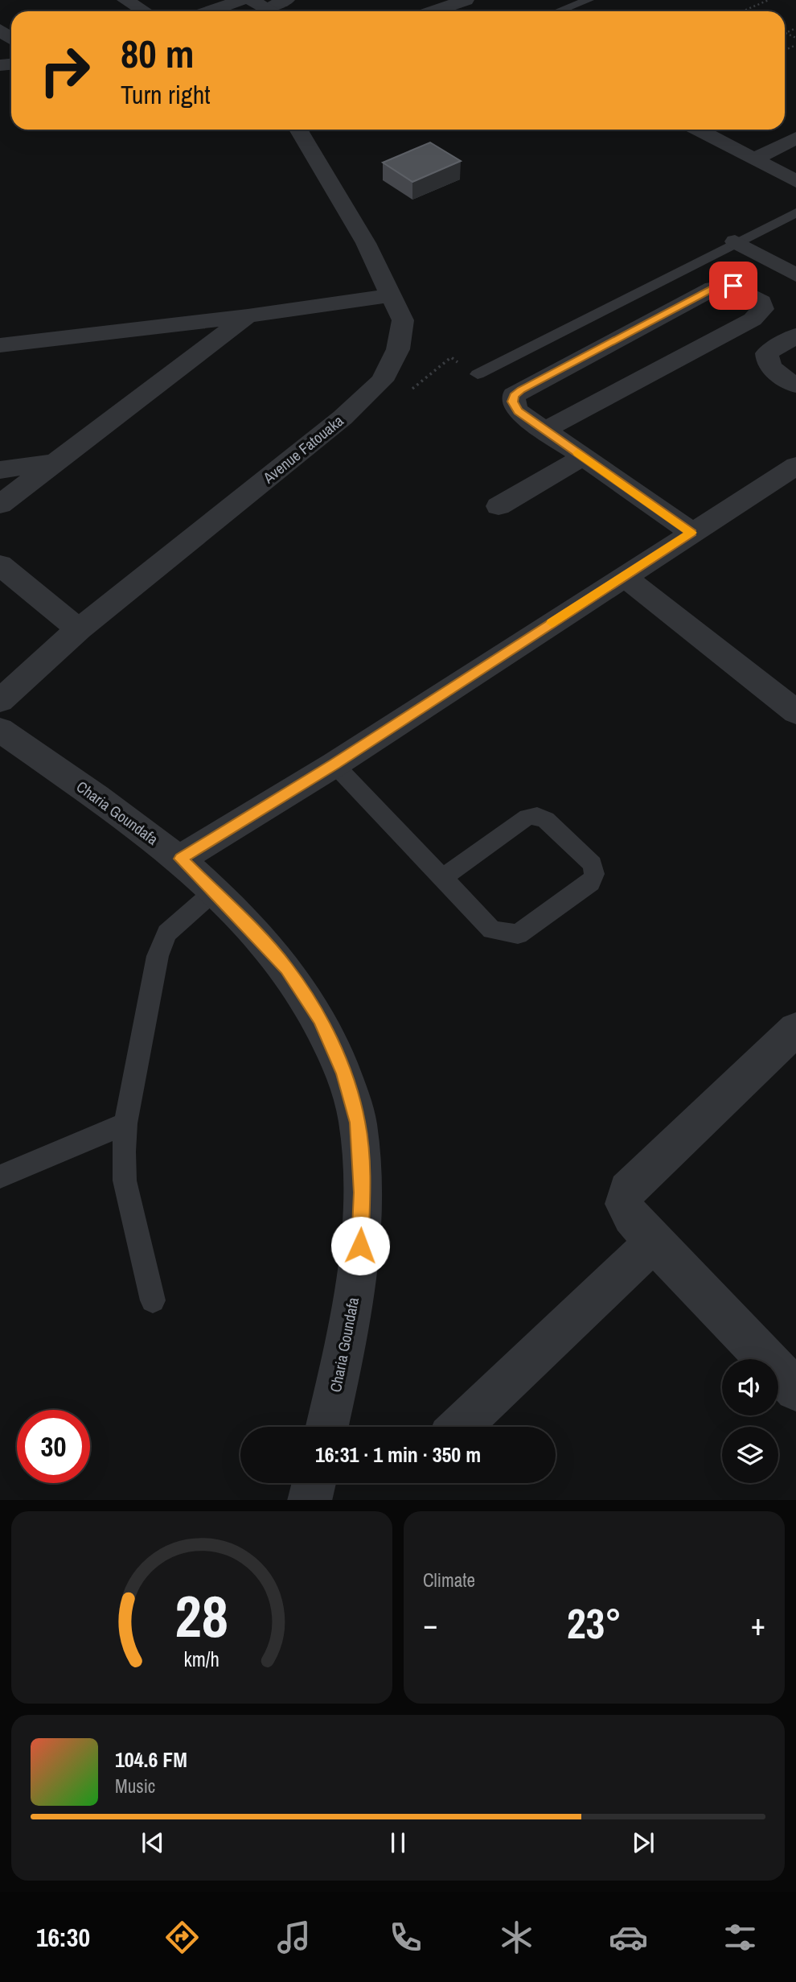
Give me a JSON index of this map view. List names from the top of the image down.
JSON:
{
  "streets": {
    "street": ["Avenue Fatouaka", "Charia Goundafa"]
  },
  "page": {
    "turn": ["80 m", "Turn right"],
    "limit": "30",
    "trip": "16:31 · 1 min · 350 m",
    "tile": "Climate",
    "heat": ["−", "23°", "+"],
    "song": ["104.6 FM", "Music"],
    "tabs": "16:30",
    "gauge": ["28", "km/h"]
  }
}
